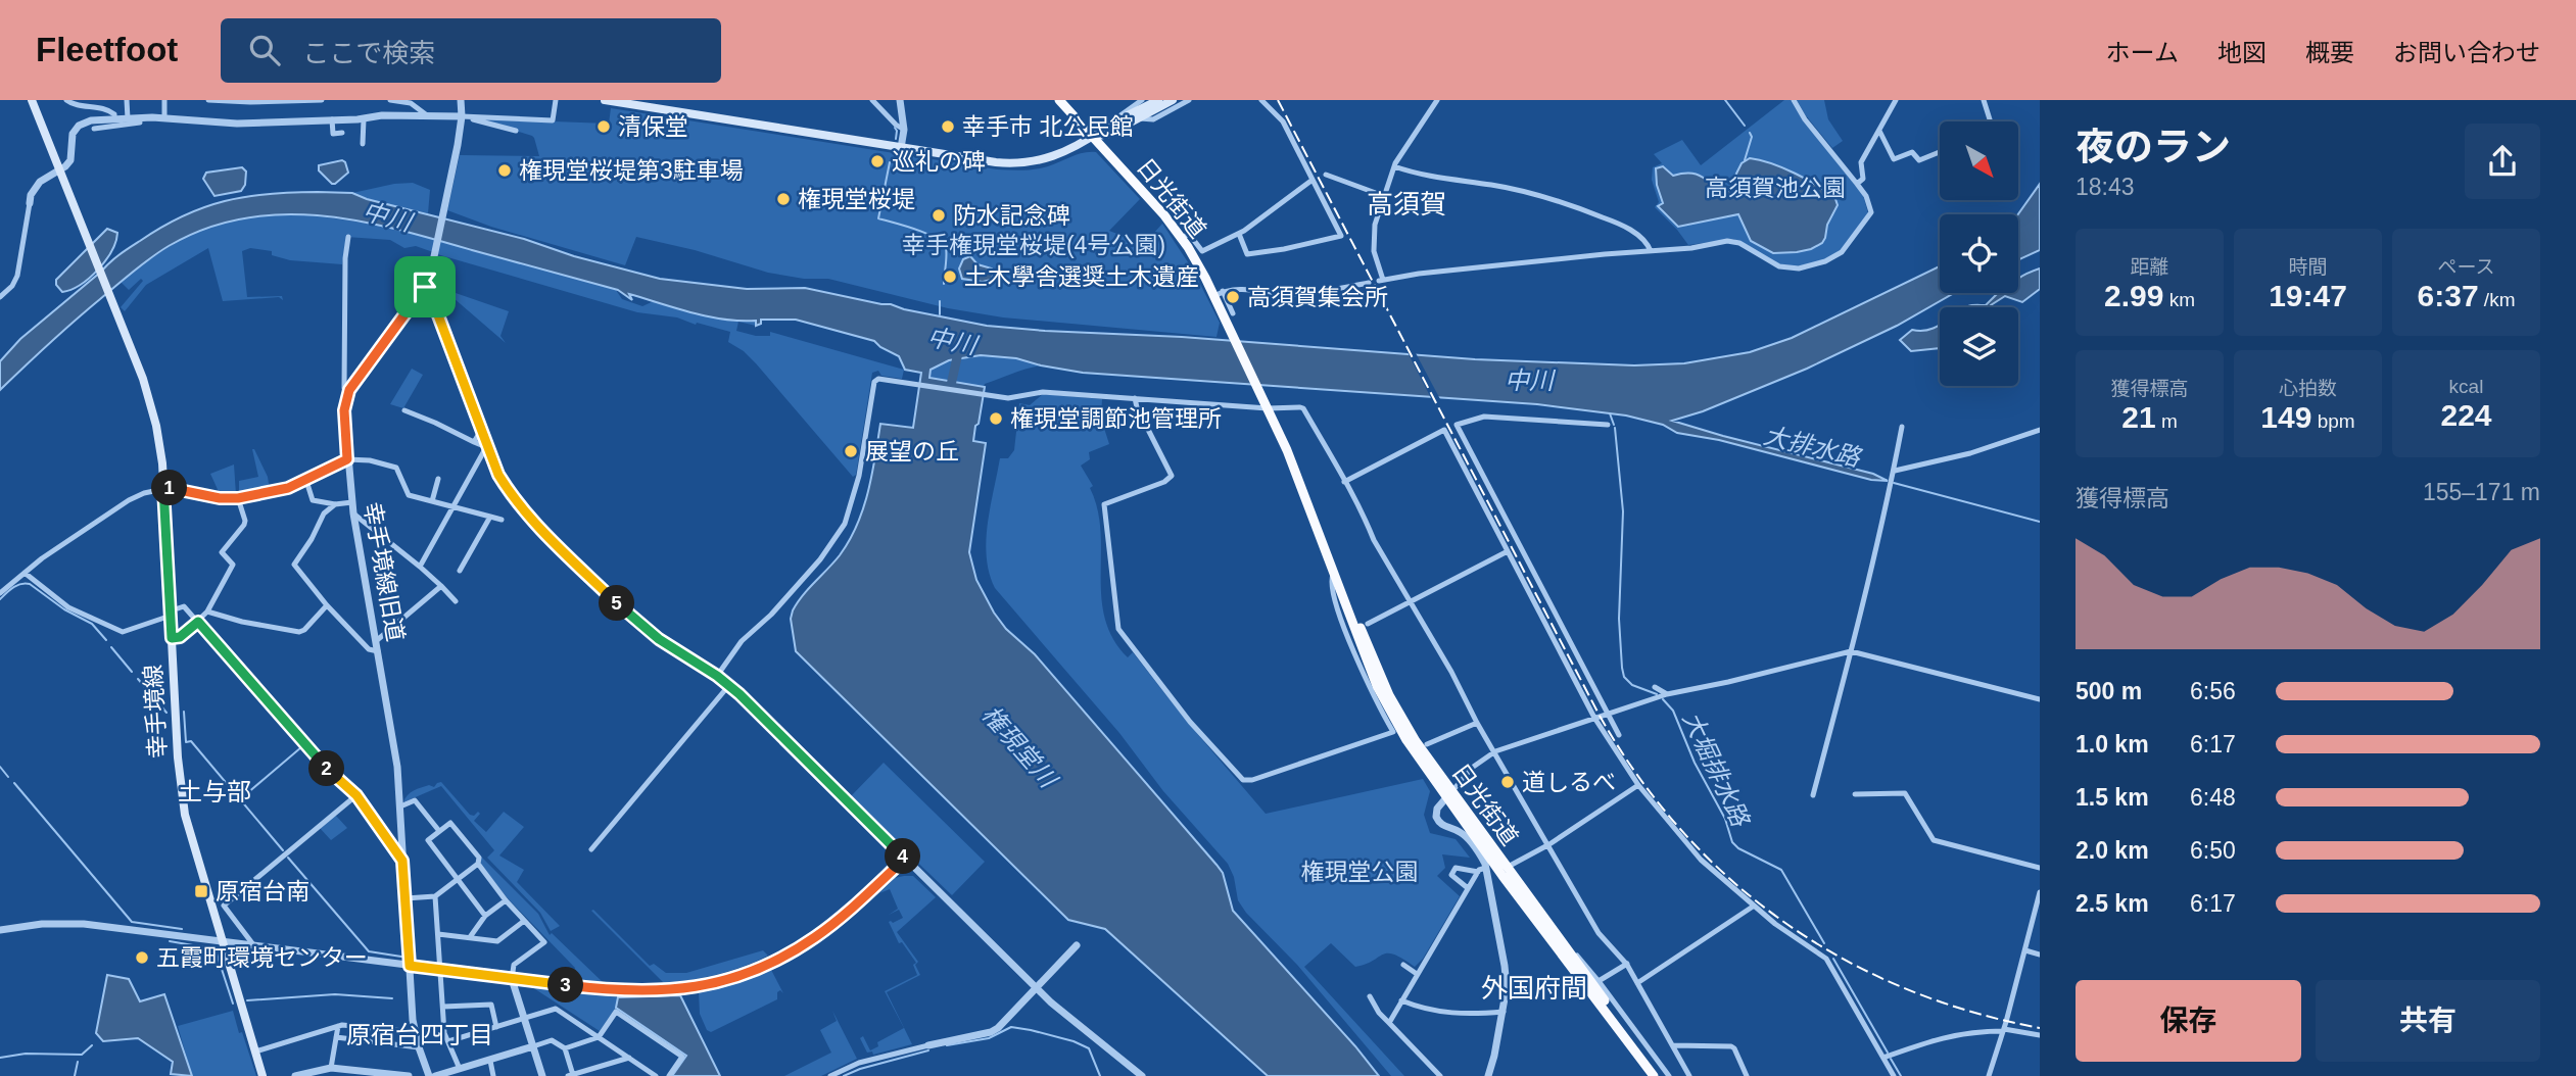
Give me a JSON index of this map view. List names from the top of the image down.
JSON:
{
  "streets": {
    "highway": ["日光街道"],
    "main road": ["幸手境線"],
    "street": ["幸手境線旧道"]
  },
  "districts": [
    "高須賀",
    "土与部",
    "外国府間",
    "原宿台四丁目"
  ],
  "water": [
    "中川",
    "大排水路",
    "権現堂川",
    "大堀排水路"
  ],
  "parks": ["高須賀池公園", "幸手権現堂桜堤(4号公園)", "権現堂公園"],
  "places": {
    "other": [
      "清保堂",
      "幸手市 北公民館",
      "巡礼の碑",
      "権現堂桜堤第3駐車場",
      "権現堂桜堤",
      "防水記念碑",
      "土木學舎選奨土木遺産",
      "高須賀集会所",
      "権現堂調節池管理所",
      "展望の丘",
      "道しるべ",
      "五霞町環境センター"
    ],
    "transit": ["原宿台南"]
  },
  "north": "bottom right",
  "page": {
    "header": "Fleetfoot",
    "search": "ここで検索",
    "nav": [
      "ホーム",
      "地図",
      "概要",
      "お問い合わせ"
    ],
    "heading": ["夜のラン", "18:43"],
    "stats": [
      ["距離", "2.99 km"],
      ["時間", "19:47"],
      ["ペース", "6:37 /km"],
      ["獲得標高", "21 m"],
      ["心拍数", "149 bpm"],
      ["kcal", "224"]
    ],
    "chart": ["獲得標高", "155–171 m"],
    "pins": [
      "1",
      "5",
      "2",
      "4",
      "3"
    ],
    "list": [
      {
        "name": "500 m",
        "note": "6:56"
      },
      {
        "name": "1.0 km",
        "note": "6:17"
      },
      {
        "name": "1.5 km",
        "note": "6:48"
      },
      {
        "name": "2.0 km",
        "note": "6:50"
      },
      {
        "name": "2.5 km",
        "note": "6:17"
      }
    ],
    "buttons": ["保存", "共有"]
  }
}
